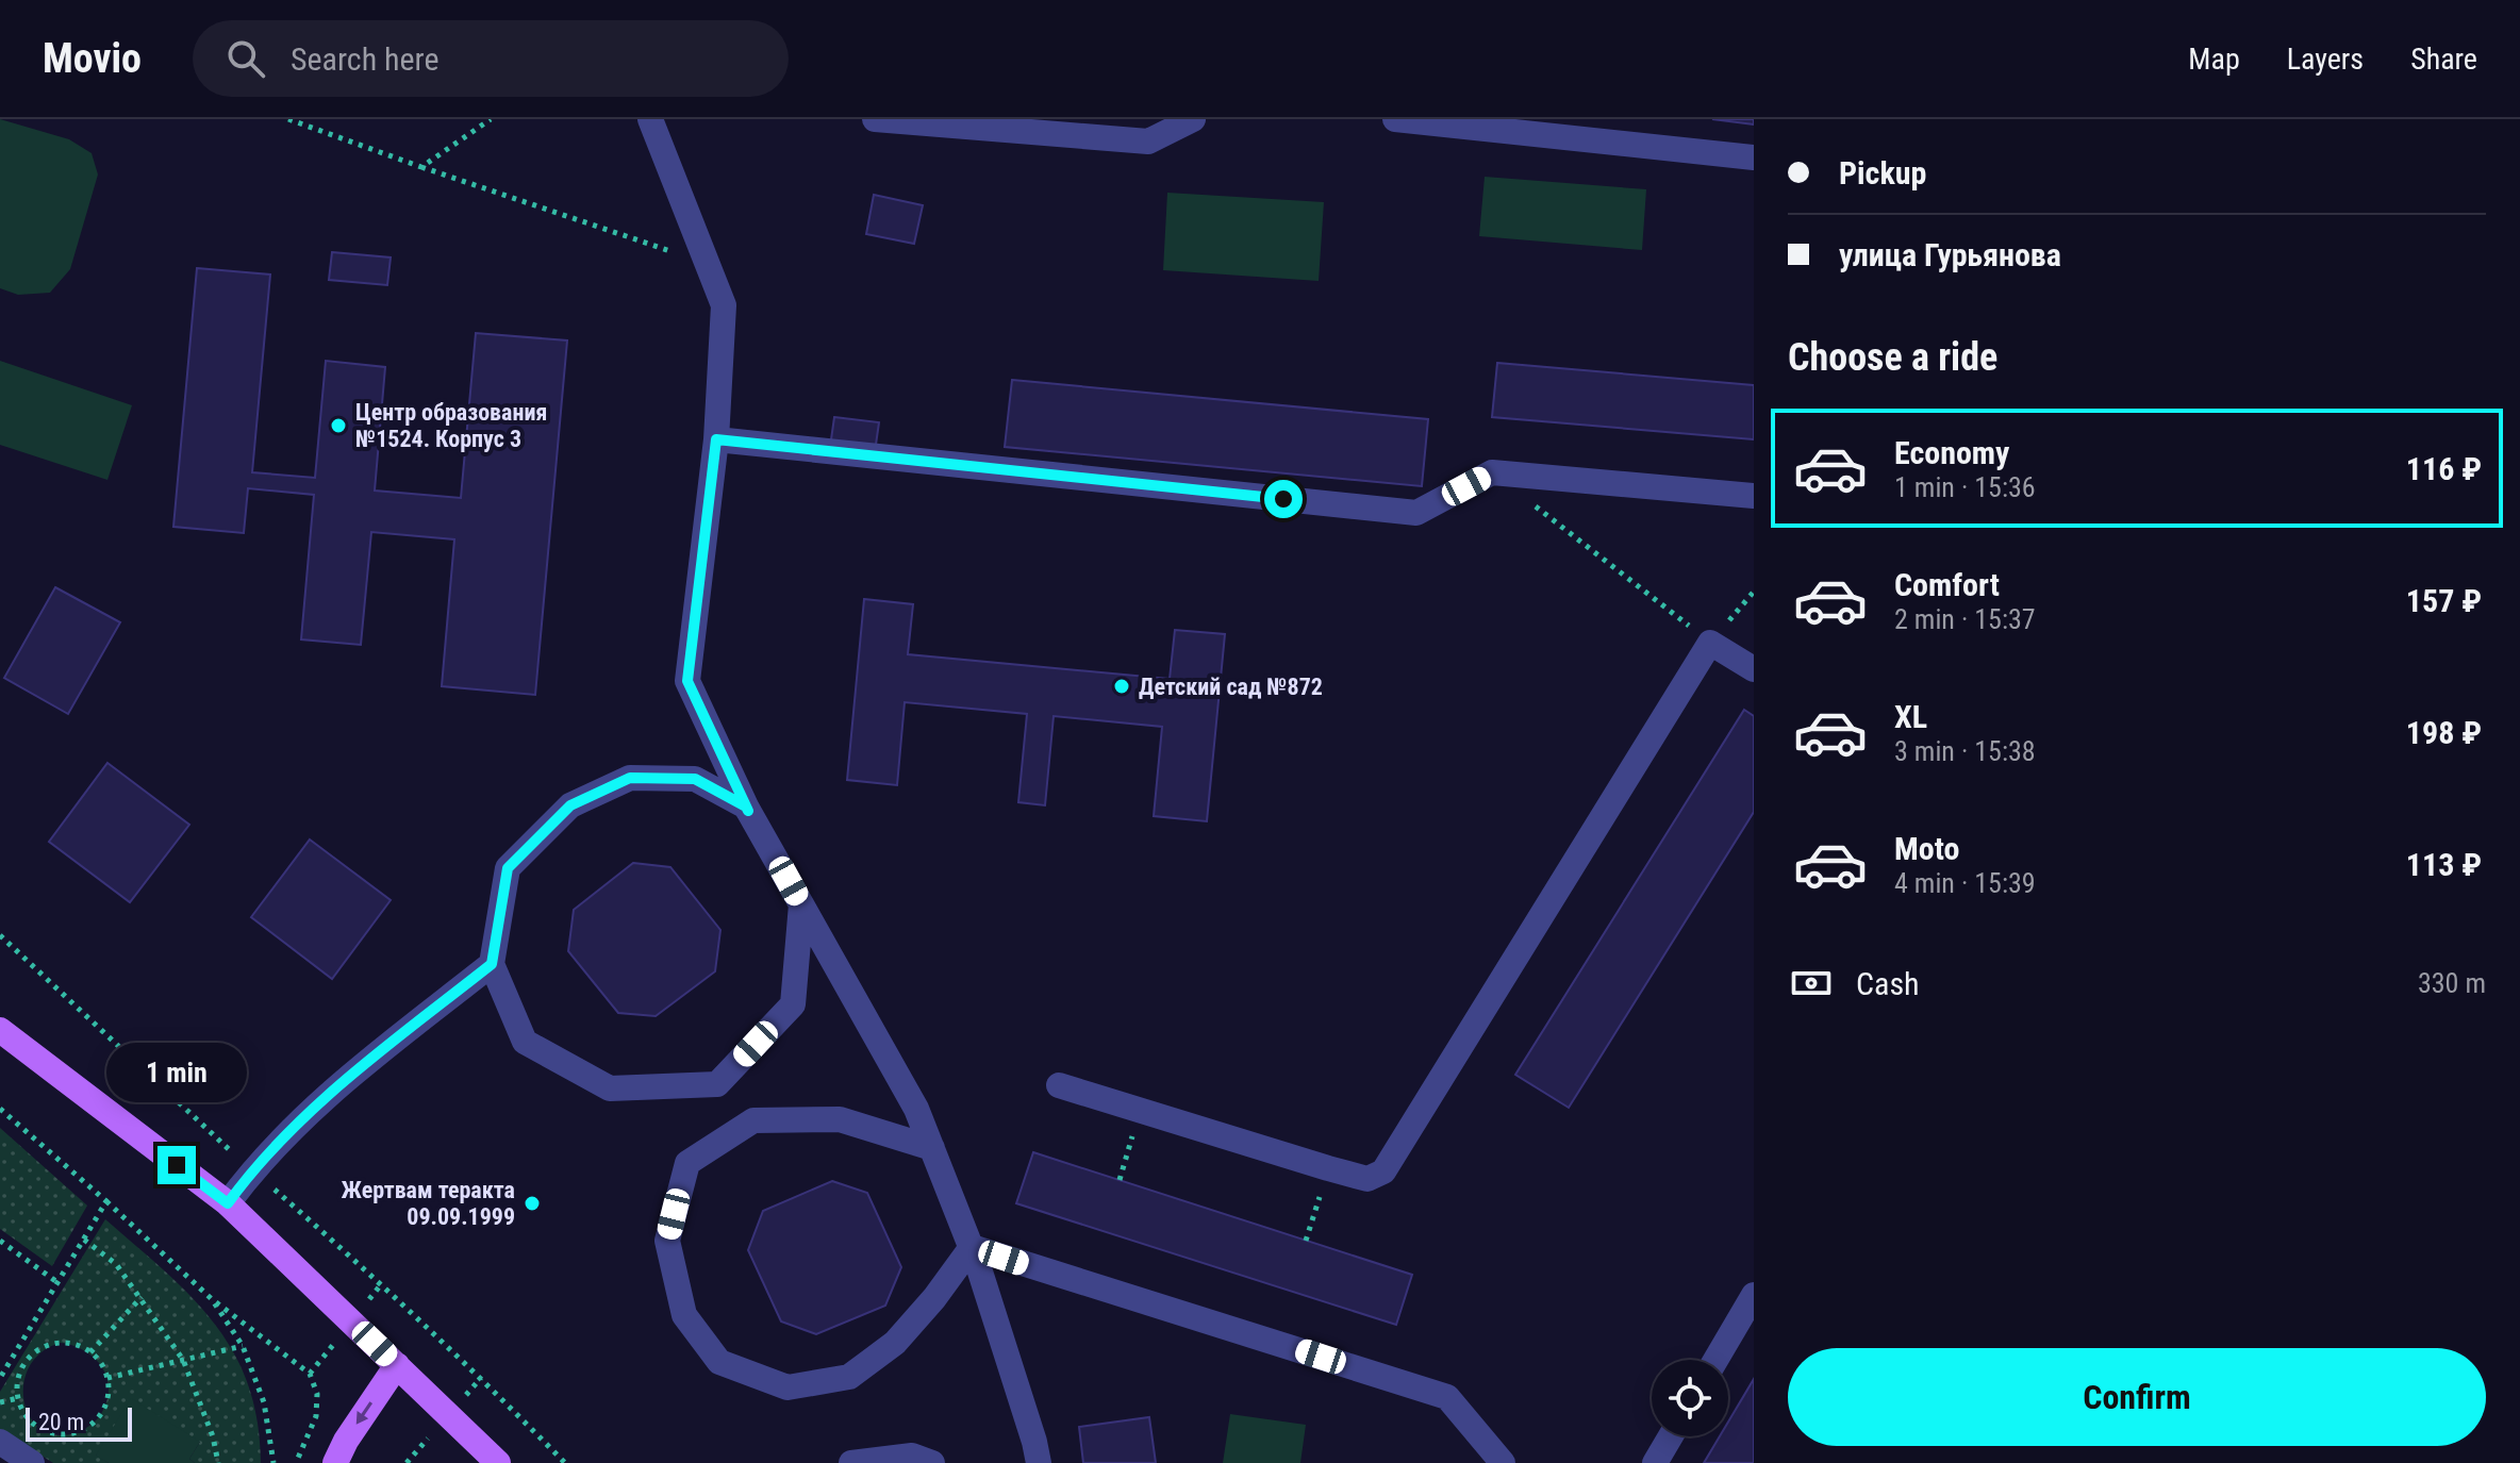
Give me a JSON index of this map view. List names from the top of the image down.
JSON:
{
  "places": ["Центр образования №1524. Корпус 3", "Детский сад №872", "Жертвам теракта 09.09.1999"],
  "scale_bar": "20 m",
  "page": {
    "header": "Movio",
    "search": "Search here",
    "nav": ["Map", "Layers", "Share"],
    "banner": ["Pickup", "улица Гурьянова"],
    "heading": "Choose a ride",
    "list": [
      {
        "name": "Economy",
        "note": "1 min · 15:36",
        "value": "116 ₽"
      },
      {
        "name": "Comfort",
        "note": "2 min · 15:37",
        "value": "157 ₽"
      },
      {
        "name": "XL",
        "note": "3 min · 15:38",
        "value": "198 ₽"
      },
      {
        "name": "Moto",
        "note": "4 min · 15:39",
        "value": "113 ₽"
      }
    ],
    "pay": ["Cash", "330 m"],
    "bubble": "1 min",
    "buttons": "Confirm",
    "scale": "20 m"
  }
}
